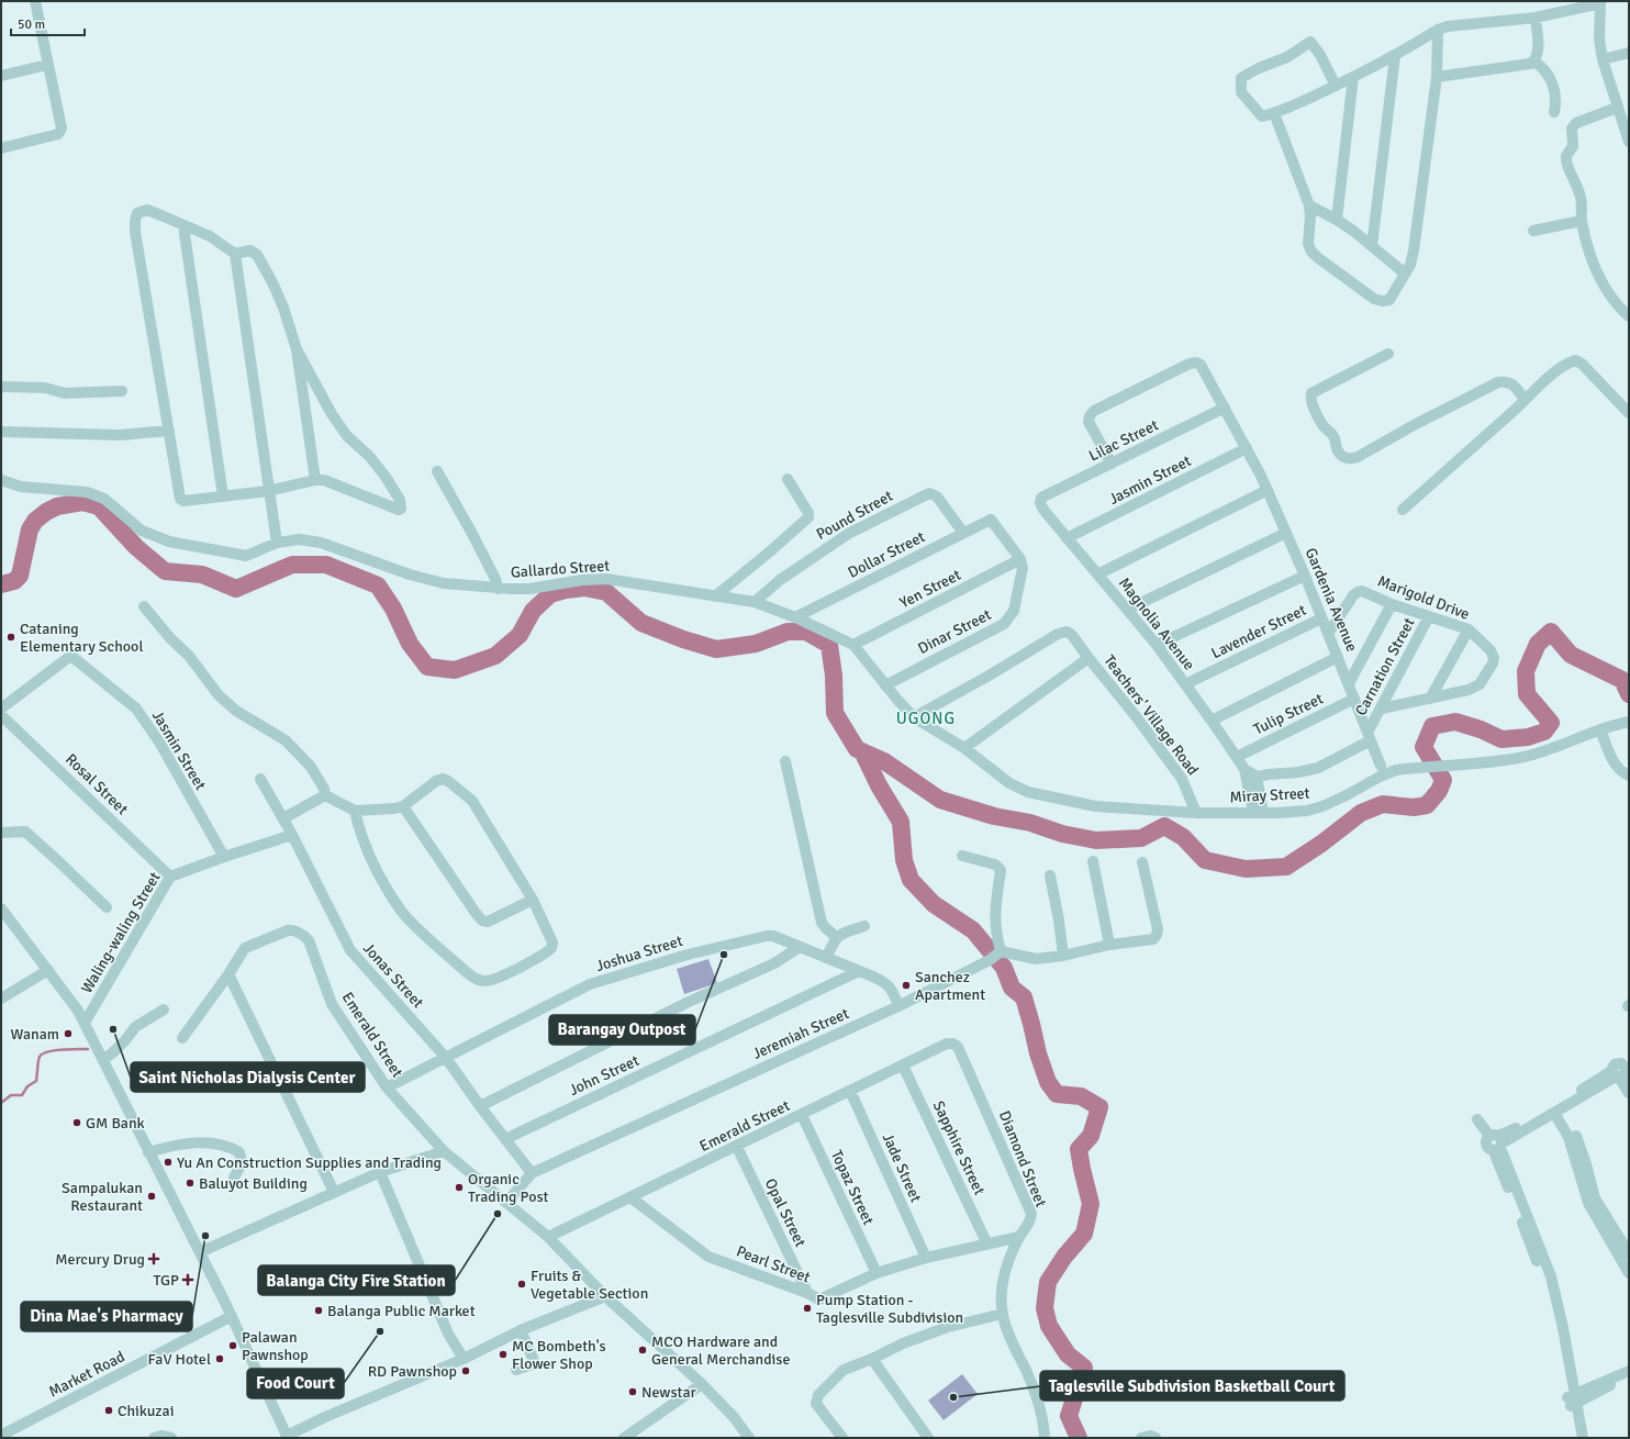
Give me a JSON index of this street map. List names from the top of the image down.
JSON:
{
  "streets": {
    "street": [
      "Lilac Street",
      "Jasmin Street",
      "Pound Street",
      "Dollar Street",
      "Gallardo Street",
      "Yen Street",
      "Marigold Drive",
      "Gardenia Avenue",
      "Magnolia Avenue",
      "Dinar Street",
      "Lavender Street",
      "Carnation Street",
      "Tulip Street",
      "Teachers' Village Road",
      "Rosal Street",
      "Miray Street",
      "Waling-waling Street",
      "Joshua Street",
      "Jonas Street",
      "Jeremiah Street",
      "Emerald Street",
      "John Street",
      "Sapphire Street",
      "Diamond Street",
      "Jade Street",
      "Topaz Street",
      "Opal Street",
      "Pearl Street",
      "Market Road"
    ]
  },
  "crossings": [
    ["Lilac Street", "Gardenia Avenue"],
    ["Lilac Street", "Magnolia Avenue"],
    ["Jasmin Street", "Gardenia Avenue"],
    ["Jasmin Street", "Magnolia Avenue"],
    ["Jasmin Street", "Waling-waling Street"],
    ["Pound Street", "Dollar Street"],
    ["Pound Street", "Gallardo Street"],
    ["Dollar Street", "Gallardo Street"],
    ["Dollar Street", "Yen Street"],
    ["Dollar Street", "Dinar Street"],
    ["Gallardo Street", "Yen Street"],
    ["Gallardo Street", "Dinar Street"],
    ["Gallardo Street", "Teachers' Village Road"],
    ["Gallardo Street", "Miray Street"],
    ["Yen Street", "Dinar Street"],
    ["Marigold Drive", "Gardenia Avenue"],
    ["Marigold Drive", "Carnation Street"],
    ["Gardenia Avenue", "Lavender Street"],
    ["Gardenia Avenue", "Carnation Street"],
    ["Gardenia Avenue", "Tulip Street"],
    ["Magnolia Avenue", "Lavender Street"],
    ["Magnolia Avenue", "Tulip Street"],
    ["Magnolia Avenue", "Miray Street"],
    ["Teachers' Village Road", "Miray Street"],
    ["Rosal Street", "Waling-waling Street"],
    ["Waling-waling Street", "Jonas Street"],
    ["Joshua Street", "Jonas Street"],
    ["Joshua Street", "Jeremiah Street"],
    ["Joshua Street", "Emerald Street"],
    ["Joshua Street", "John Street"],
    ["Jonas Street", "Jeremiah Street"],
    ["Jonas Street", "John Street"],
    ["Jeremiah Street", "Emerald Street"],
    ["Emerald Street", "Sapphire Street"],
    ["Emerald Street", "Diamond Street"],
    ["Emerald Street", "Jade Street"],
    ["Emerald Street", "Topaz Street"],
    ["Emerald Street", "Opal Street"],
    ["Emerald Street", "Pearl Street"],
    ["Sapphire Street", "Pearl Street"],
    ["Diamond Street", "Pearl Street"],
    ["Jade Street", "Pearl Street"],
    ["Topaz Street", "Pearl Street"],
    ["Opal Street", "Pearl Street"]
  ],
  "districts": ["UGONG"],
  "places": {
    "other": [
      "Cataning Elementary School",
      "Barangay Outpost",
      "Sanchez Apartment",
      "Saint Nicholas Dialysis Center",
      "Wanam",
      "GM Bank",
      "Yu An Construction Supplies and Trading",
      "Baluyot Building",
      "Organic Trading Post",
      "Sampalukan Restaurant",
      "Balanga City Fire Station",
      "Dina Mae's Pharmacy",
      "Fruits & Vegetable Section",
      "Pump Station - Taglesville Subdivision",
      "Balanga Public Market",
      "Food Court",
      "Palawan Pawnshop",
      "MCO Hardware and General Merchandise",
      "MC Bombeth's Flower Shop",
      "FaV Hotel",
      "RD Pawnshop",
      "Newstar",
      "Taglesville Subdivision Basketball Court",
      "Chikuzai"
    ],
    "health": ["Mercury Drug", "TGP"]
  },
  "scale_bar": "50 m"
}
